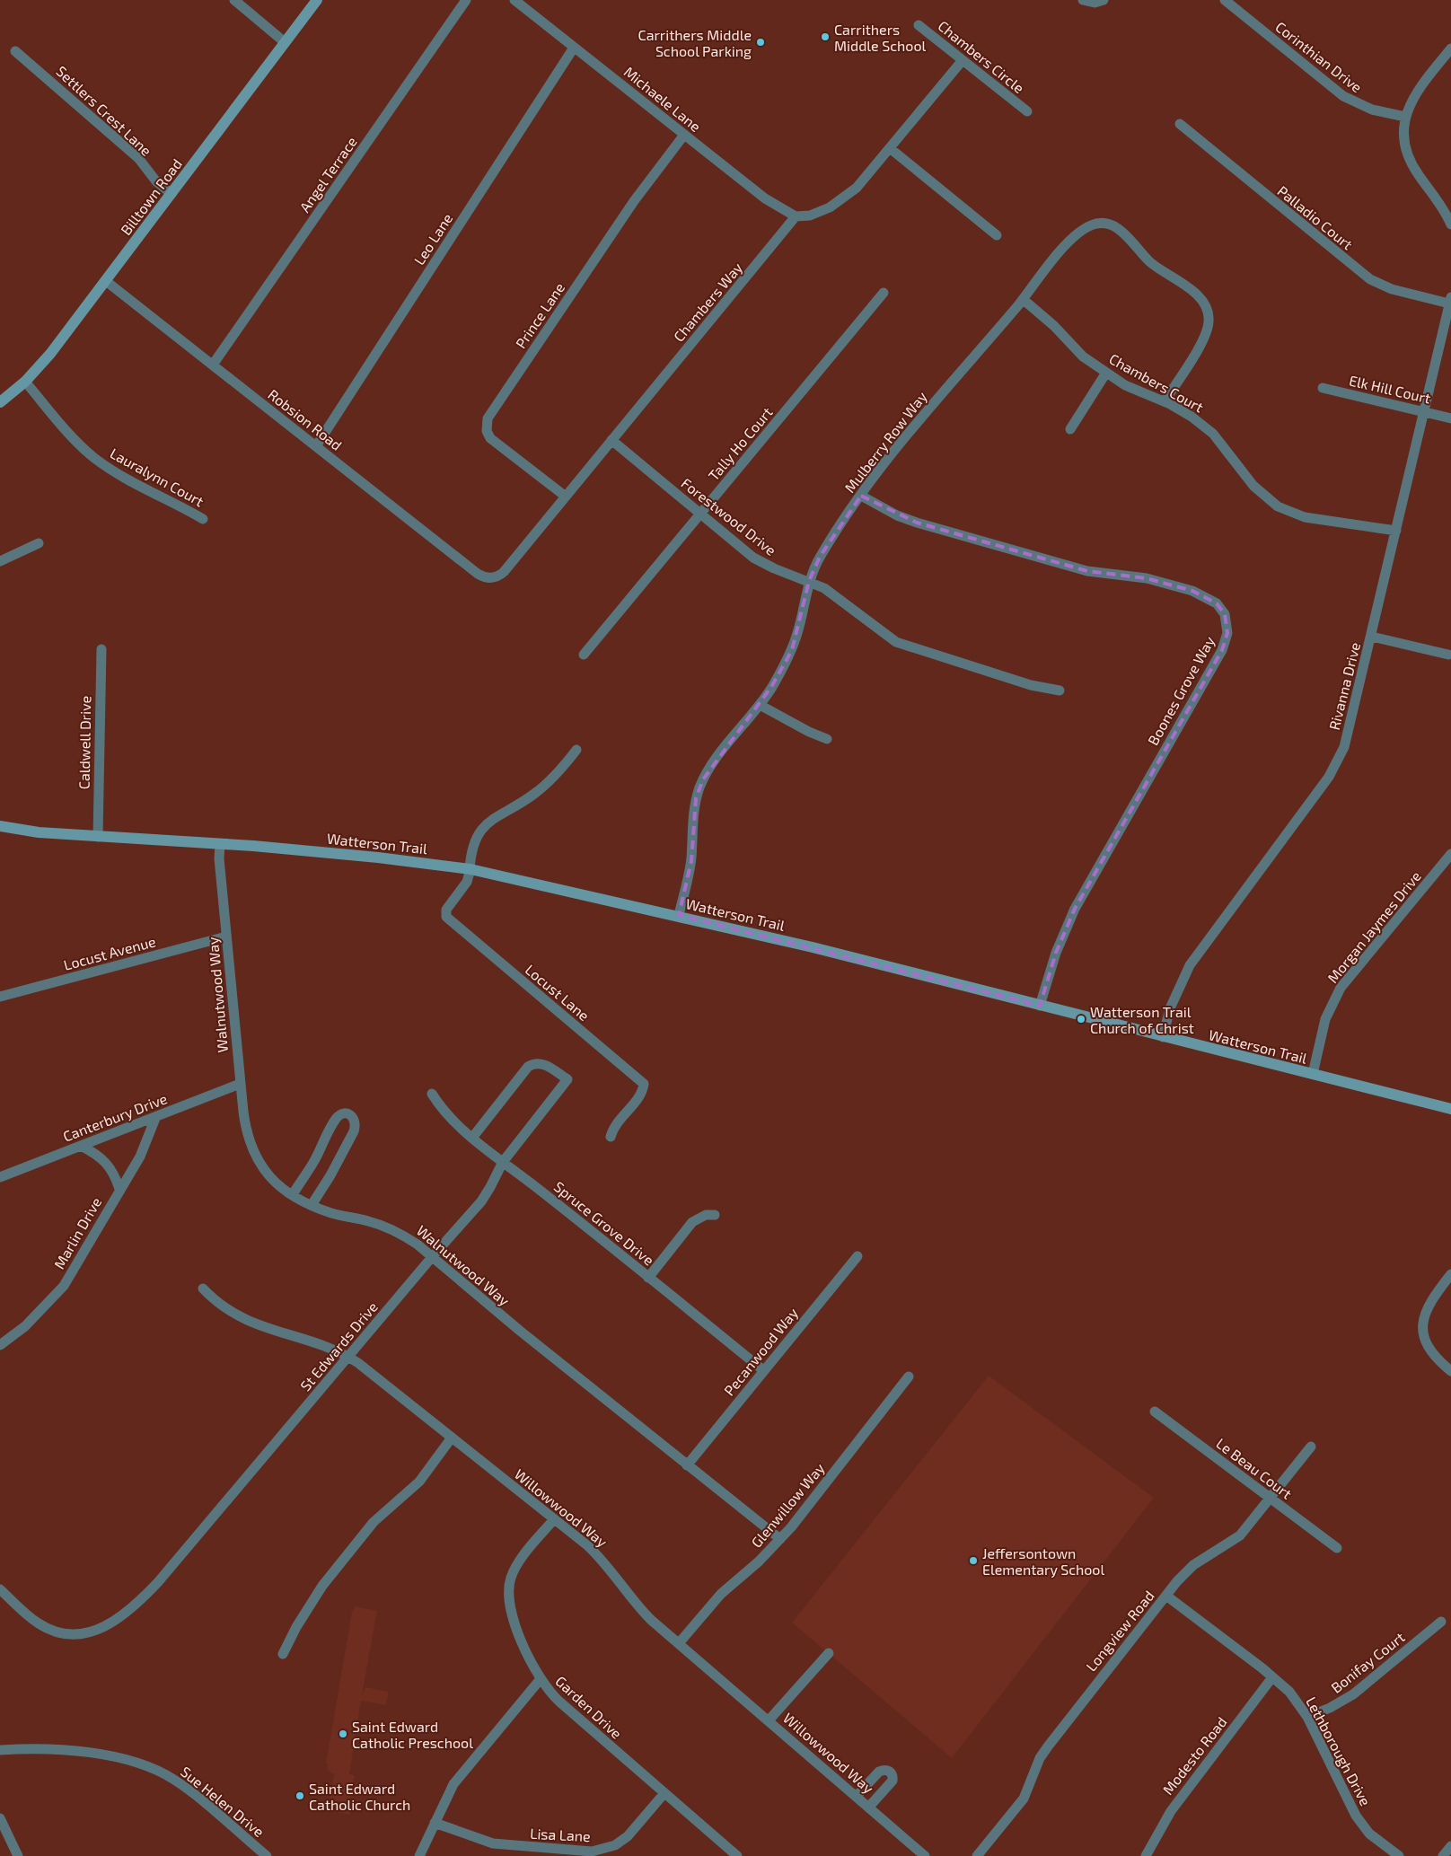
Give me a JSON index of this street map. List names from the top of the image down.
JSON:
{
  "streets": {
    "main road": ["Billtown Road", "Watterson Trail"],
    "street": [
      "Chambers Circle",
      "Corinthian Drive",
      "Michaele Lane",
      "Settlers Crest Lane",
      "Angel Terrace",
      "Palladio Court",
      "Leo Lane",
      "Chambers Way",
      "Prince Lane",
      "Chambers Court",
      "Elk Hill Court",
      "Robsion Road",
      "Mulberry Row Way",
      "Tally Ho Court",
      "Lauralynn Court",
      "Forestwood Drive",
      "Rivanna Drive",
      "Boones Grove Way",
      "Caldwell Drive",
      "Morgan Jaymes Drive",
      "Locust Avenue",
      "Locust Lane",
      "Walnutwood Way",
      "Canterbury Drive",
      "Spruce Grove Drive",
      "Marlin Drive",
      "St Edwards Drive",
      "Pecanwood Way",
      "Le Beau Court",
      "Glenwillow Way",
      "Willowwood Way",
      "Longview Road",
      "Bonifay Court",
      "Garden Drive",
      "Lethborough Drive",
      "Modesto Road",
      "Sue Helen Drive",
      "Lisa Lane"
    ]
  },
  "crossings": [
    ["Michaele Lane", "Leo Lane"],
    ["Michaele Lane", "Chambers Way"],
    ["Michaele Lane", "Prince Lane"],
    ["Settlers Crest Lane", "Billtown Road"],
    ["Angel Terrace", "Robsion Road"],
    ["Billtown Road", "Robsion Road"],
    ["Billtown Road", "Lauralynn Court"],
    ["Palladio Court", "Rivanna Drive"],
    ["Leo Lane", "Robsion Road"],
    ["Chambers Way", "Prince Lane"],
    ["Chambers Way", "Robsion Road"],
    ["Chambers Way", "Forestwood Drive"],
    ["Chambers Court", "Mulberry Row Way"],
    ["Chambers Court", "Rivanna Drive"],
    ["Elk Hill Court", "Rivanna Drive"],
    ["Mulberry Row Way", "Forestwood Drive"],
    ["Mulberry Row Way", "Boones Grove Way"],
    ["Mulberry Row Way", "Watterson Trail"],
    ["Tally Ho Court", "Forestwood Drive"],
    ["Rivanna Drive", "Watterson Trail"],
    ["Boones Grove Way", "Watterson Trail"],
    ["Caldwell Drive", "Watterson Trail"],
    ["Watterson Trail", "Morgan Jaymes Drive"],
    ["Watterson Trail", "Locust Lane"],
    ["Watterson Trail", "Walnutwood Way"],
    ["Locust Avenue", "Walnutwood Way"],
    ["Walnutwood Way", "Canterbury Drive"],
    ["Walnutwood Way", "St Edwards Drive"],
    ["Walnutwood Way", "Pecanwood Way"],
    ["Walnutwood Way", "Glenwillow Way"],
    ["Canterbury Drive", "Marlin Drive"],
    ["Spruce Grove Drive", "St Edwards Drive"],
    ["Spruce Grove Drive", "Pecanwood Way"],
    ["St Edwards Drive", "Willowwood Way"],
    ["Le Beau Court", "Longview Road"],
    ["Glenwillow Way", "Willowwood Way"],
    ["Willowwood Way", "Garden Drive"],
    ["Longview Road", "Lethborough Drive"],
    ["Bonifay Court", "Lethborough Drive"],
    ["Garden Drive", "Lisa Lane"],
    ["Lethborough Drive", "Modesto Road"]
  ],
  "places": [
    "Carrithers Middle School",
    "Carrithers Middle School Parking",
    "Watterson Trail Church of Christ",
    "Jeffersontown Elementary School",
    "Saint Edward Catholic Preschool",
    "Saint Edward Catholic Church"
  ]
}
